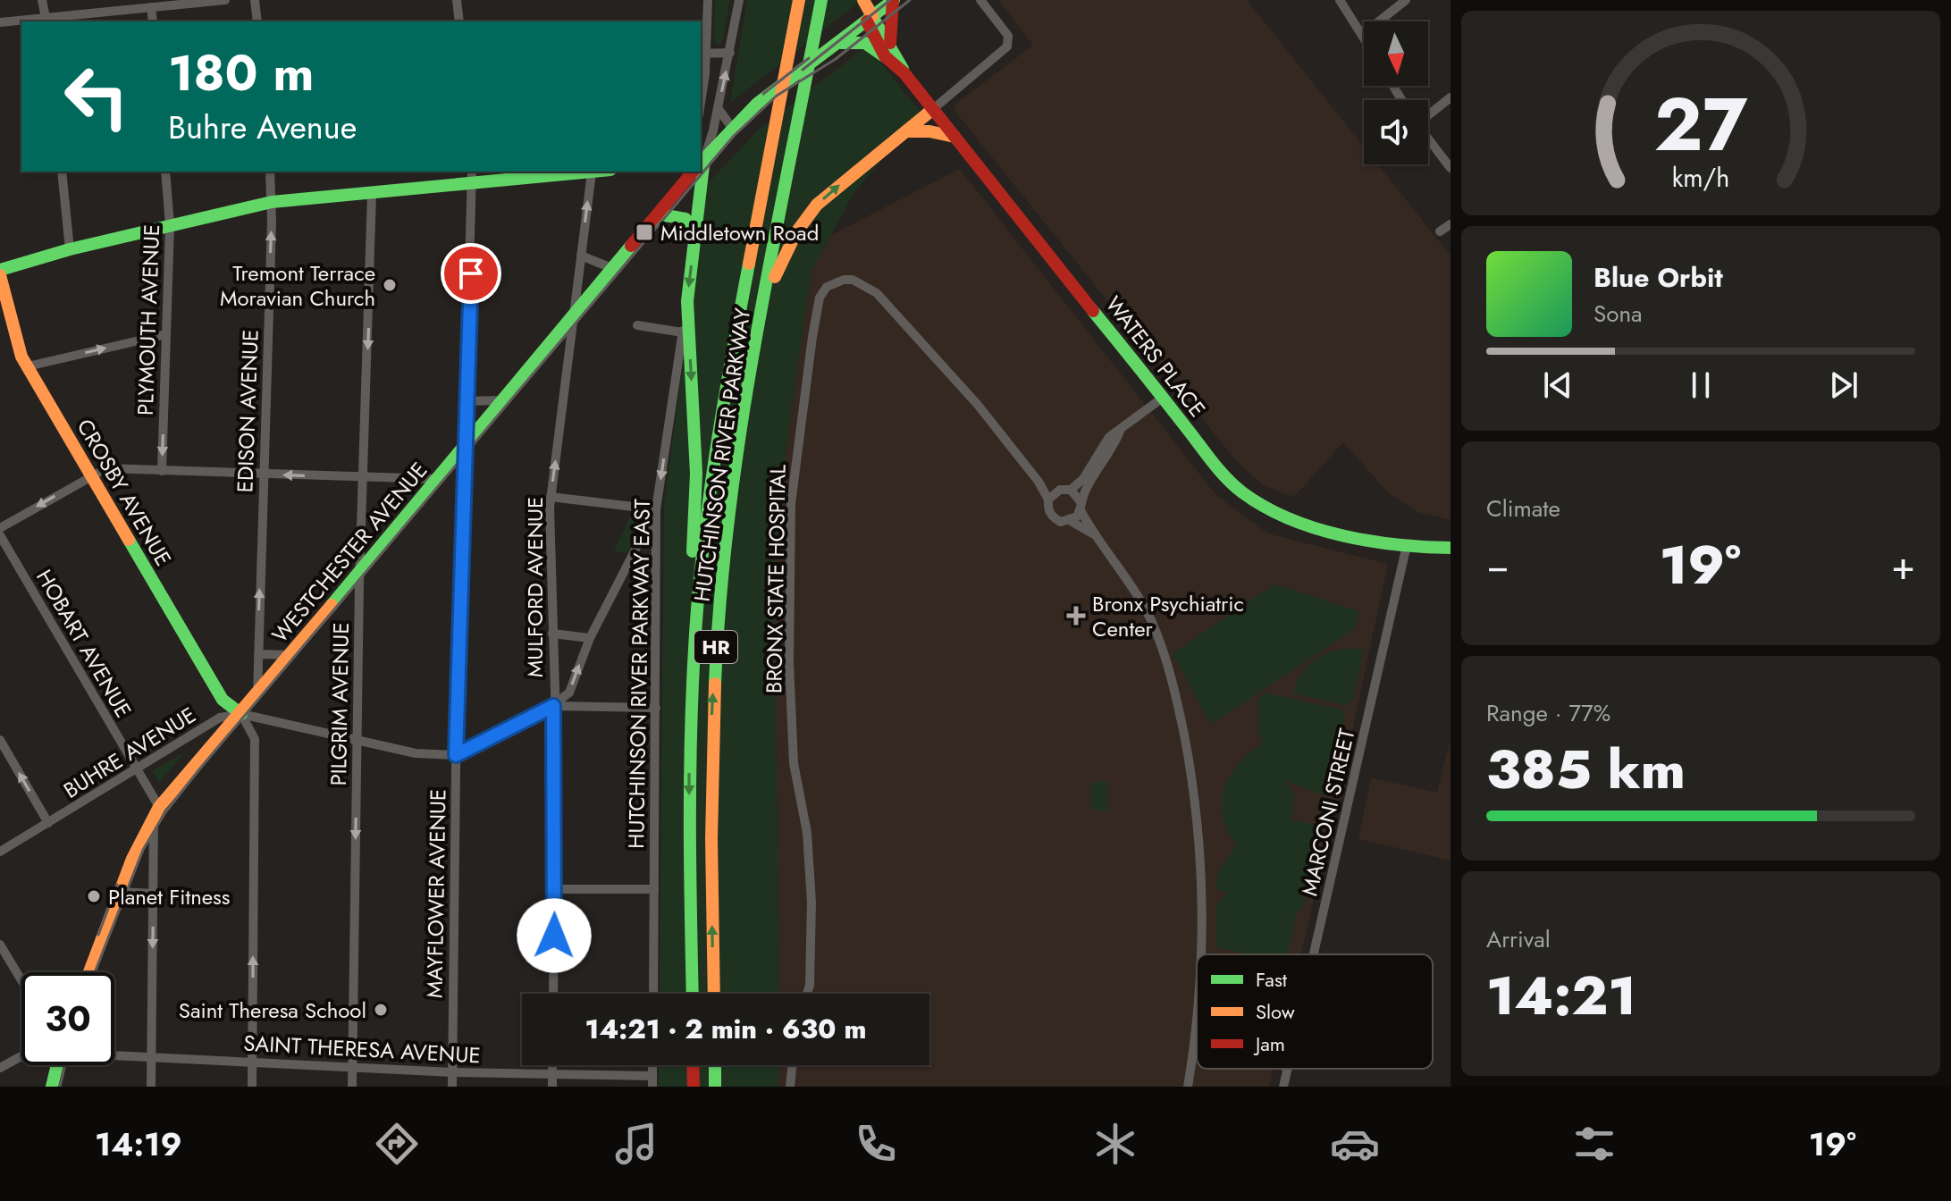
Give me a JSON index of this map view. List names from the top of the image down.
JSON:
{
  "streets": {
    "main road": [
      "WATERS PLACE",
      "HUTCHINSON RIVER PARKWAY",
      "CROSBY AVENUE",
      "WESTCHESTER AVENUE",
      "HR"
    ],
    "street": [
      "PLYMOUTH AVENUE",
      "EDISON AVENUE",
      "BRONX STATE HOSPITAL",
      "MULFORD AVENUE",
      "HOBART AVENUE",
      "HUTCHINSON RIVER PARKWAY EAST",
      "PILGRIM AVENUE",
      "BUHRE AVENUE",
      "MARCONI STREET",
      "MAYFLOWER AVENUE",
      "SAINT THERESA AVENUE"
    ]
  },
  "crossings": [
    ["WATERS PLACE", "MARCONI STREET"],
    ["EDISON AVENUE", "WESTCHESTER AVENUE"],
    ["CROSBY AVENUE", "WESTCHESTER AVENUE"],
    ["CROSBY AVENUE", "BUHRE AVENUE"],
    ["WESTCHESTER AVENUE", "MULFORD AVENUE"],
    ["WESTCHESTER AVENUE", "HOBART AVENUE"],
    ["WESTCHESTER AVENUE", "PILGRIM AVENUE"],
    ["WESTCHESTER AVENUE", "BUHRE AVENUE"],
    ["WESTCHESTER AVENUE", "MAYFLOWER AVENUE"],
    ["HOBART AVENUE", "BUHRE AVENUE"],
    ["PILGRIM AVENUE", "SAINT THERESA AVENUE"],
    ["MAYFLOWER AVENUE", "SAINT THERESA AVENUE"]
  ],
  "one_way": ["PLYMOUTH AVENUE", "EDISON AVENUE", "PILGRIM AVENUE"],
  "places": {
    "transit": ["Middletown Road"],
    "other": ["Tremont Terrace Moravian Church", "Planet Fitness", "Saint Theresa School"],
    "health": ["Bronx Psychiatric Center"]
  },
  "legend": ["Fast", "Slow", "Jam"],
  "north": "bottom",
  "page": {
    "turn": ["180 m", "Buhre Avenue"],
    "song": ["Blue Orbit", "Sona"],
    "tile": [
      "Climate",
      ["Range · 77%", "385 km"],
      ["Arrival", "14:21"]
    ],
    "heat": ["−", "19°", "+"],
    "limit": "30",
    "trip": "14:21 · 2 min · 630 m",
    "tabs": ["14:19", "19°"],
    "gauge": ["27", "km/h"]
  }
}
